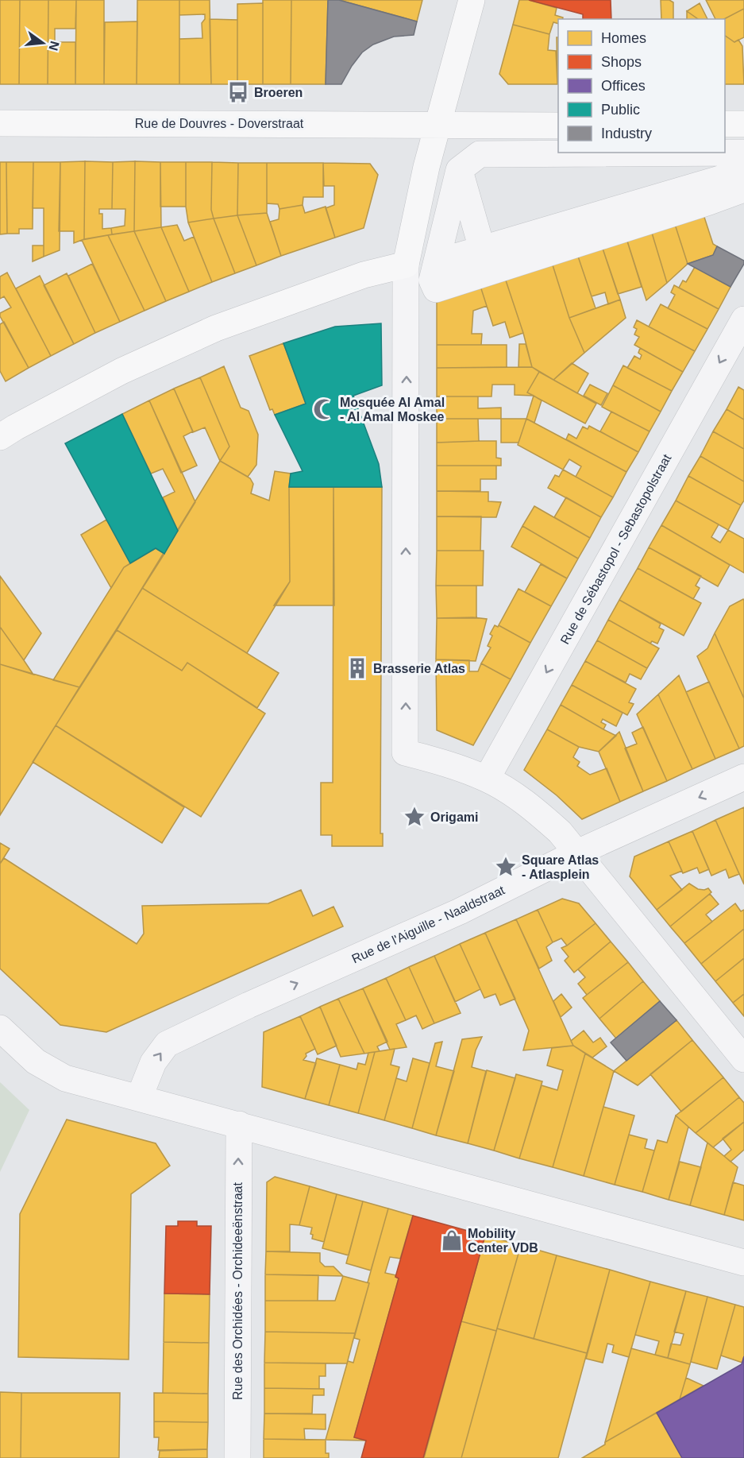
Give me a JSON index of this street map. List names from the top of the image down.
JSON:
{
  "streets": {
    "street": [
      "Rue de Douvres - Doverstraat",
      "Rue de Sébastopol - Sebastopolstraat",
      "Rue de l'Aiguille - Naaldstraat",
      "Rue des Orchidées - Orchideeënstraat"
    ]
  },
  "one_way": ["Rue de Sébastopol - Sebastopolstraat", "Rue des Orchidées - Orchideeënstraat"],
  "places": {
    "bus stop": ["Broeren"],
    "mosque": ["Mosquée Al Amal - Al Amal Moskee"],
    "building": ["Brasserie Atlas"],
    "place": ["Origami", "Square Atlas - Atlasplein"],
    "shop": ["Mobility Center VDB"]
  },
  "legend": [
    "Homes",
    "Shops",
    "Offices",
    "Public",
    "Industry"
  ],
  "north": "right"
}
